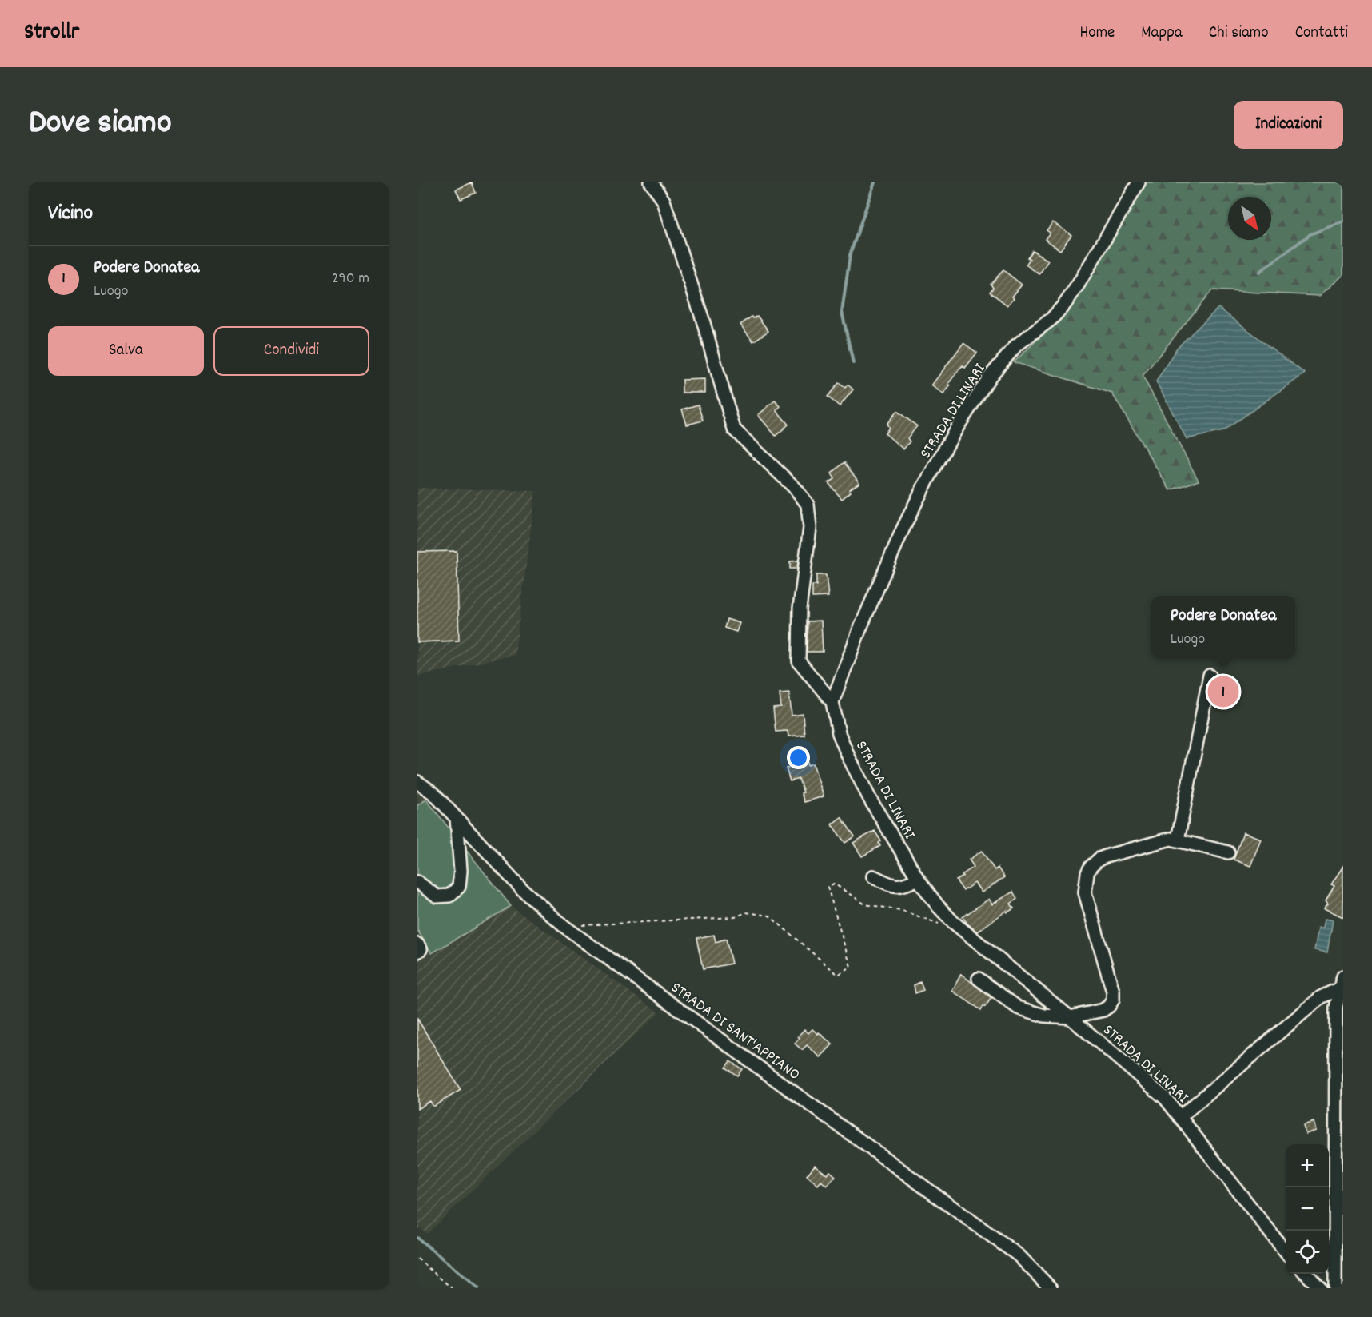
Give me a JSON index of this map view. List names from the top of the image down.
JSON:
{
  "streets": {
    "street": ["STRADA DI LINARI", "STRADA DI SANT'APPIANO"]
  },
  "north": "bottom right",
  "page": {
    "header": "Strollr",
    "nav": [
      "Home",
      "Mappa",
      "Chi siamo",
      "Contatti"
    ],
    "title": "Dove siamo",
    "buttons": [
      "Indicazioni",
      ["Salva", "Condividi"]
    ],
    "heading": "Vicino",
    "list": [
      {
        "mark": "1",
        "name": "Podere Donatea",
        "note": "Luogo",
        "value": "290 m"
      }
    ],
    "popup": ["Podere Donatea", "Luogo"],
    "pins": "1",
    "map_buttons": ["+", "−"]
  }
}
